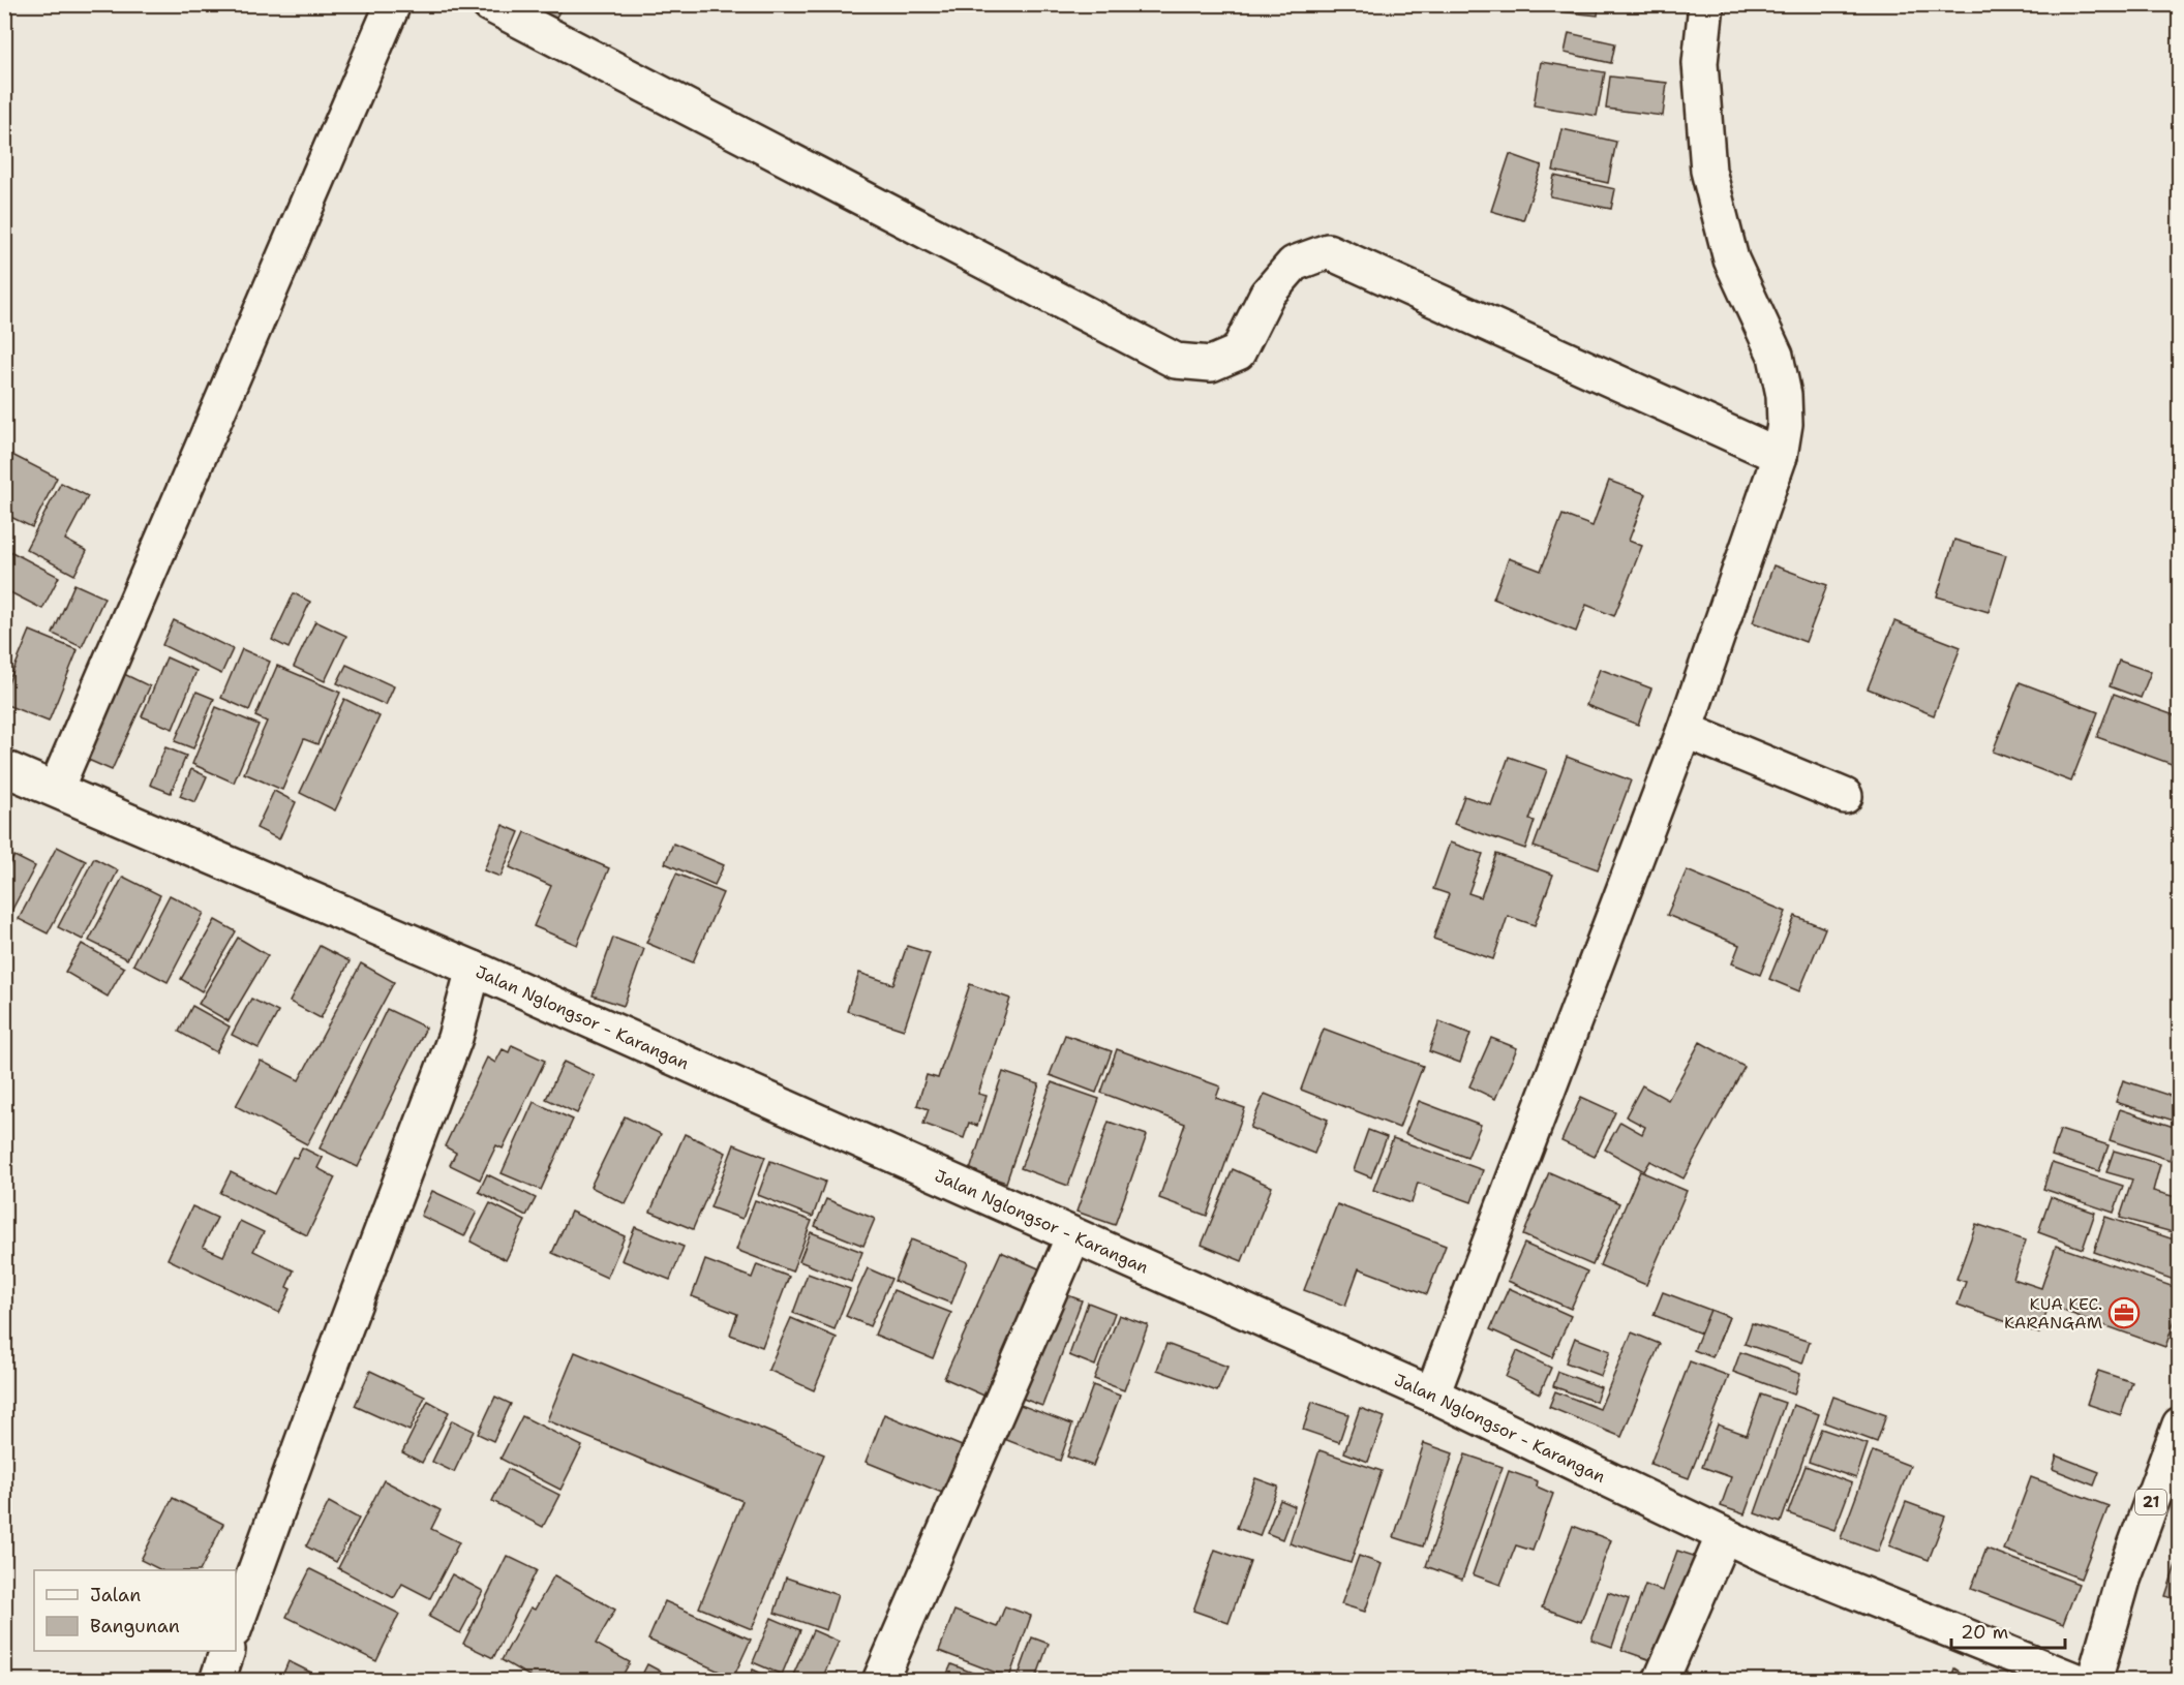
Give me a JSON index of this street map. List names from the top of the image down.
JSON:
{
  "streets": {
    "main road": ["Jalan Nglongsor - Karangan", "21"]
  },
  "places": {
    "office": ["KUA KEC. KARANGAM"]
  },
  "legend": ["Jalan", "Bangunan"],
  "scale_bar": "20 m"
}
